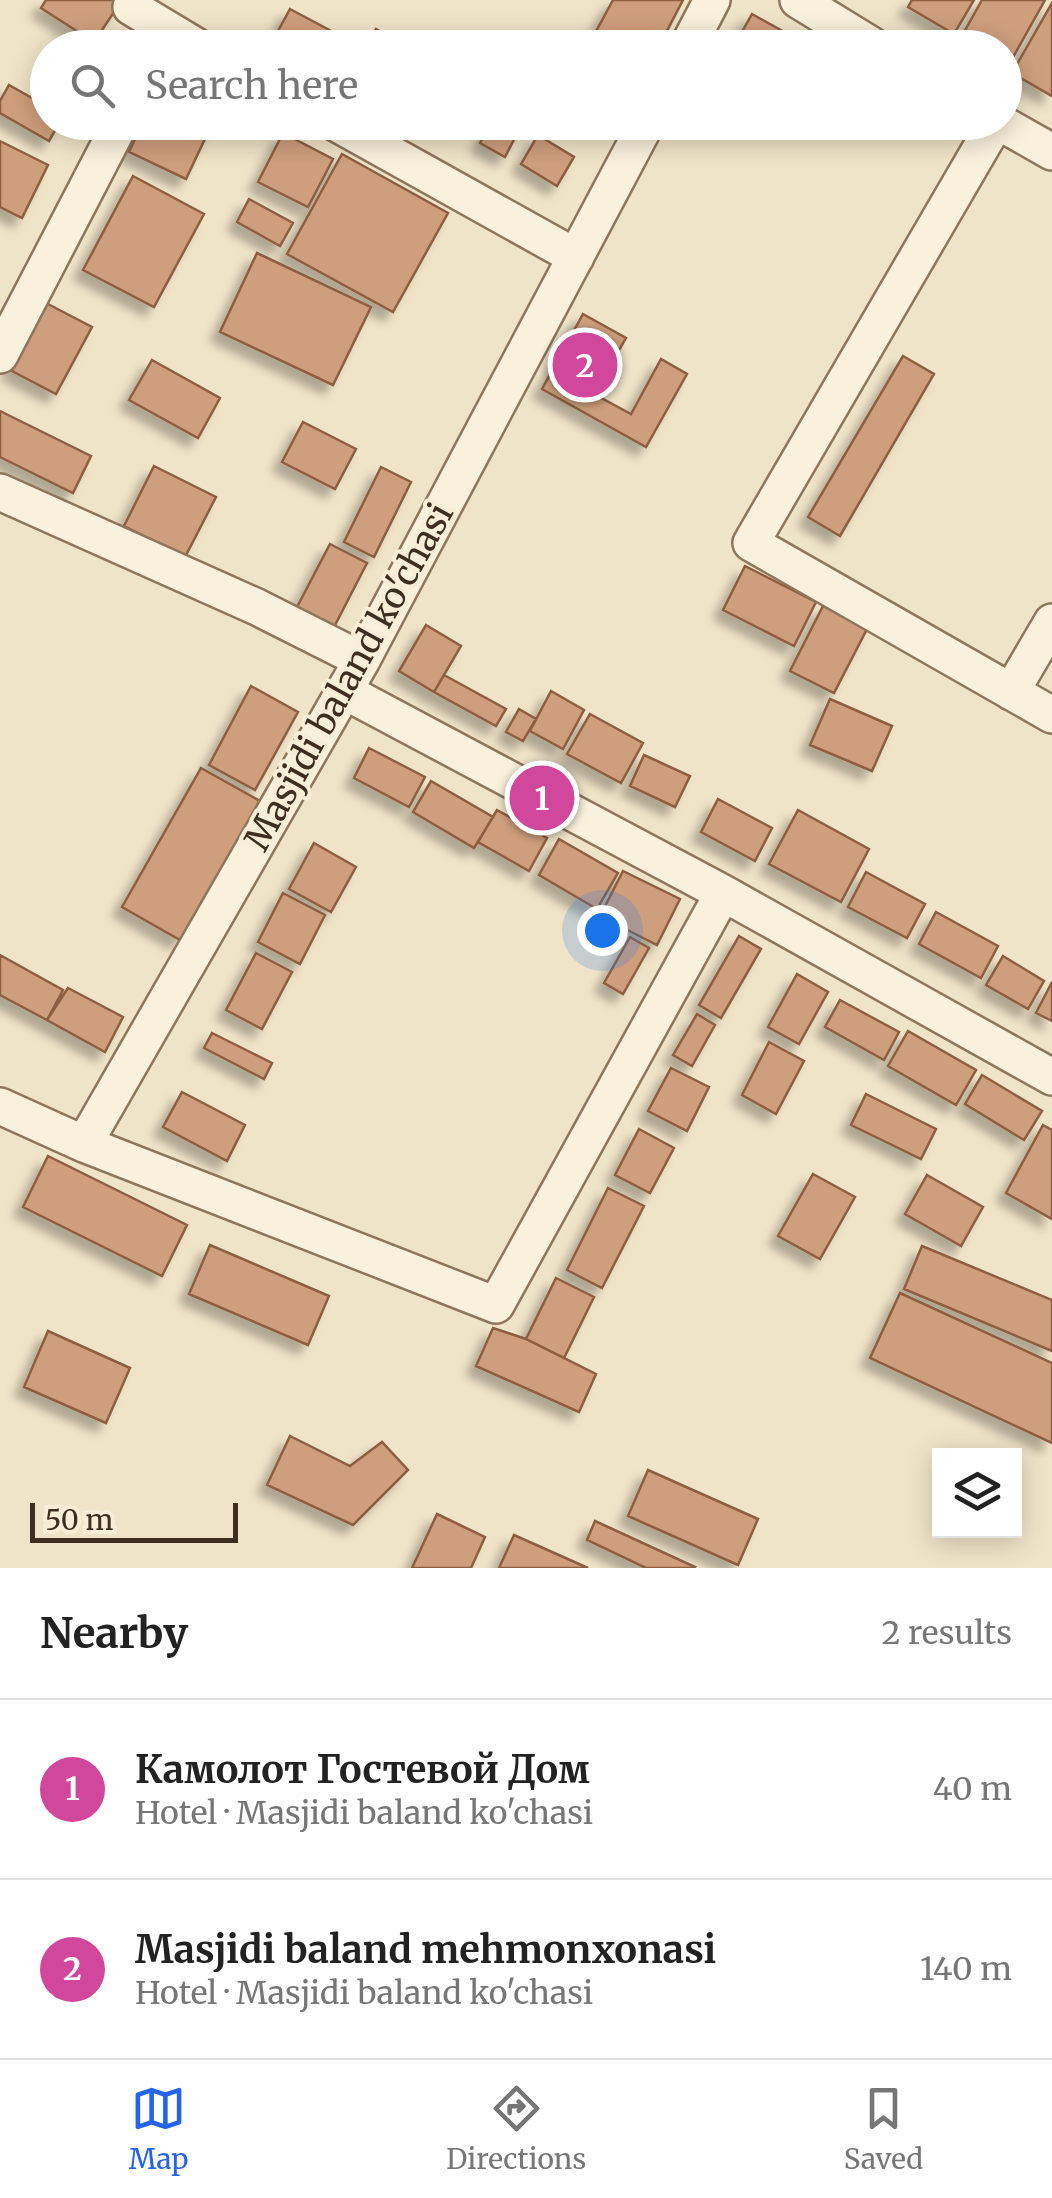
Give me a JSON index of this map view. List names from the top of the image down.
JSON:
{
  "streets": {
    "street": ["Masjidi baland ko'chasi"]
  },
  "scale_bar": "50 m",
  "page": {
    "search": "Search here",
    "pins": ["2", "1"],
    "scale": "50 m",
    "heading": ["Nearby", "2 results"],
    "list": [
      {
        "mark": "1",
        "name": "Камолот Гостевой Дом",
        "note": "Hotel · Masjidi baland ko'chasi",
        "value": "40 m"
      },
      {
        "mark": "2",
        "name": "Masjidi baland mehmonxonasi",
        "note": "Hotel · Masjidi baland ko'chasi",
        "value": "140 m"
      }
    ],
    "nav": ["Map", "Directions", "Saved"]
  }
}
